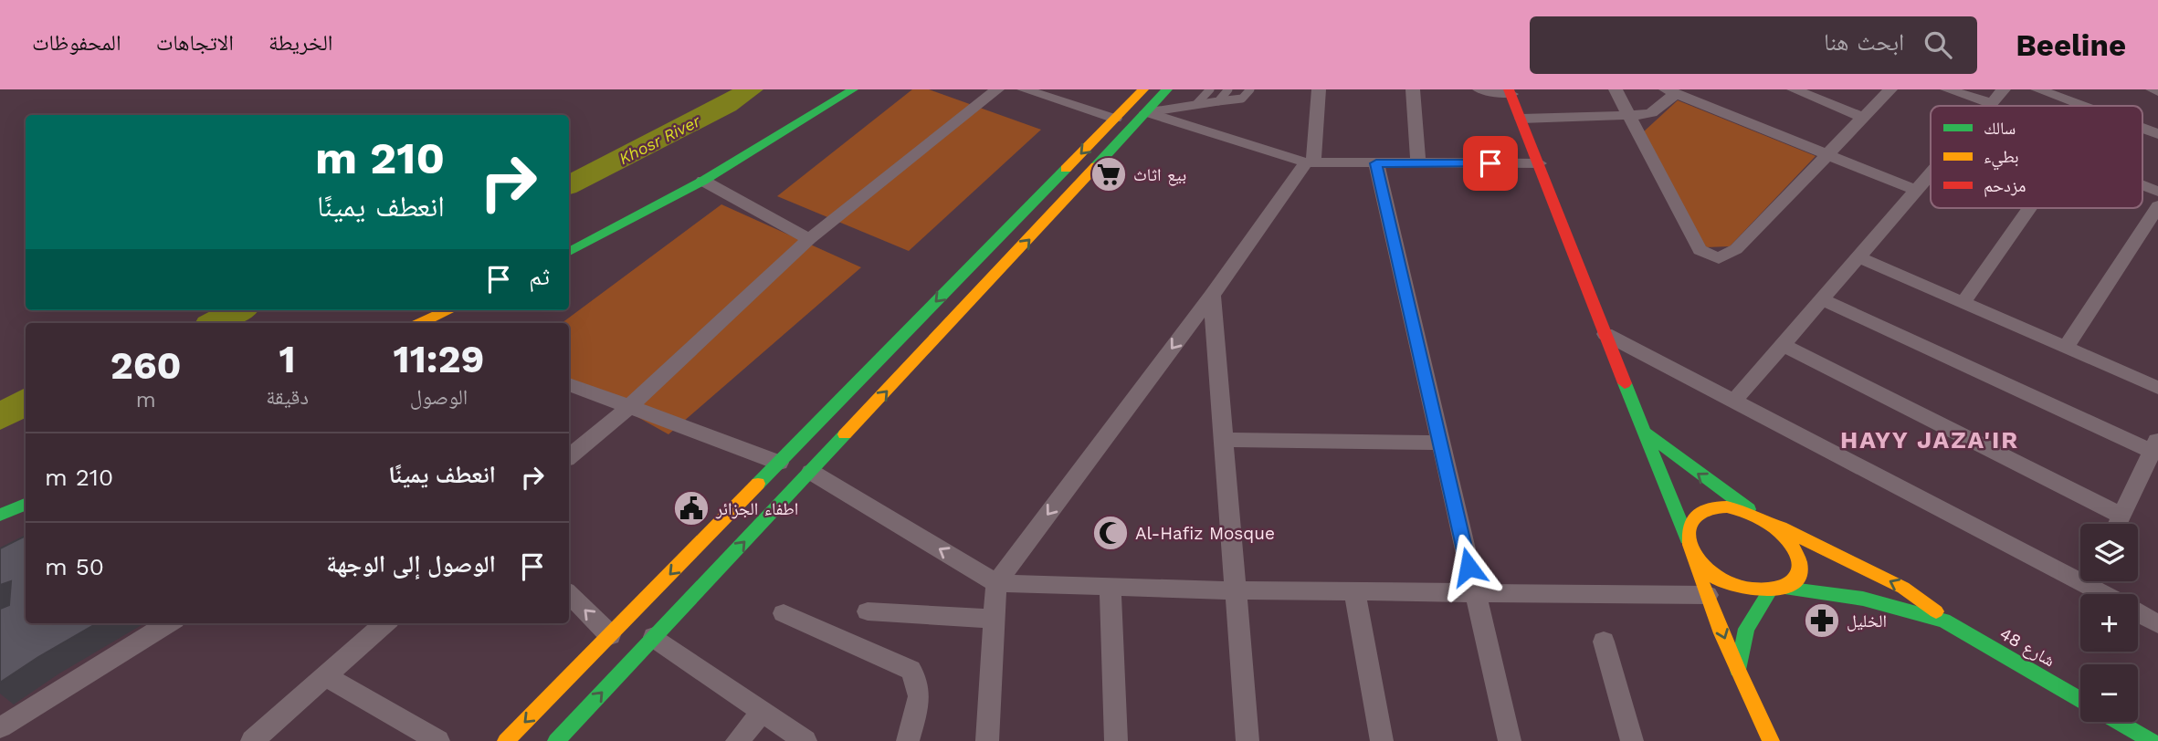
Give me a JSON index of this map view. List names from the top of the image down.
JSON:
{
  "streets": {
    "main road": ["شارع 48"]
  },
  "districts": ["HAYY JAZA'IR"],
  "water": ["Khosr River"],
  "places": {
    "supermarket": ["بيع اثاث"],
    "public building": ["اطفاء الجزائر"],
    "mosque": ["Al-Hafiz Mosque"],
    "pharmacy": ["الخليل"]
  },
  "legend": ["سالك", "بطيء", "مزدحم"],
  "page": {
    "header": "Beeline",
    "search": "ابحث هنا",
    "nav": ["الخريطة", "الاتجاهات", "المحفوظات"],
    "turn": ["210 m", "انعطف يمينًا"],
    "then": "ثم",
    "eta": [
      "11:29",
      "الوصول",
      "1",
      "دقيقة",
      "260",
      "m"
    ],
    "list": [
      {
        "name": "انعطف يمينًا",
        "value": "210 m"
      },
      {
        "name": "الوصول إلى الوجهة",
        "value": "50 m"
      }
    ],
    "map_buttons": ["+", "−"]
  }
}
